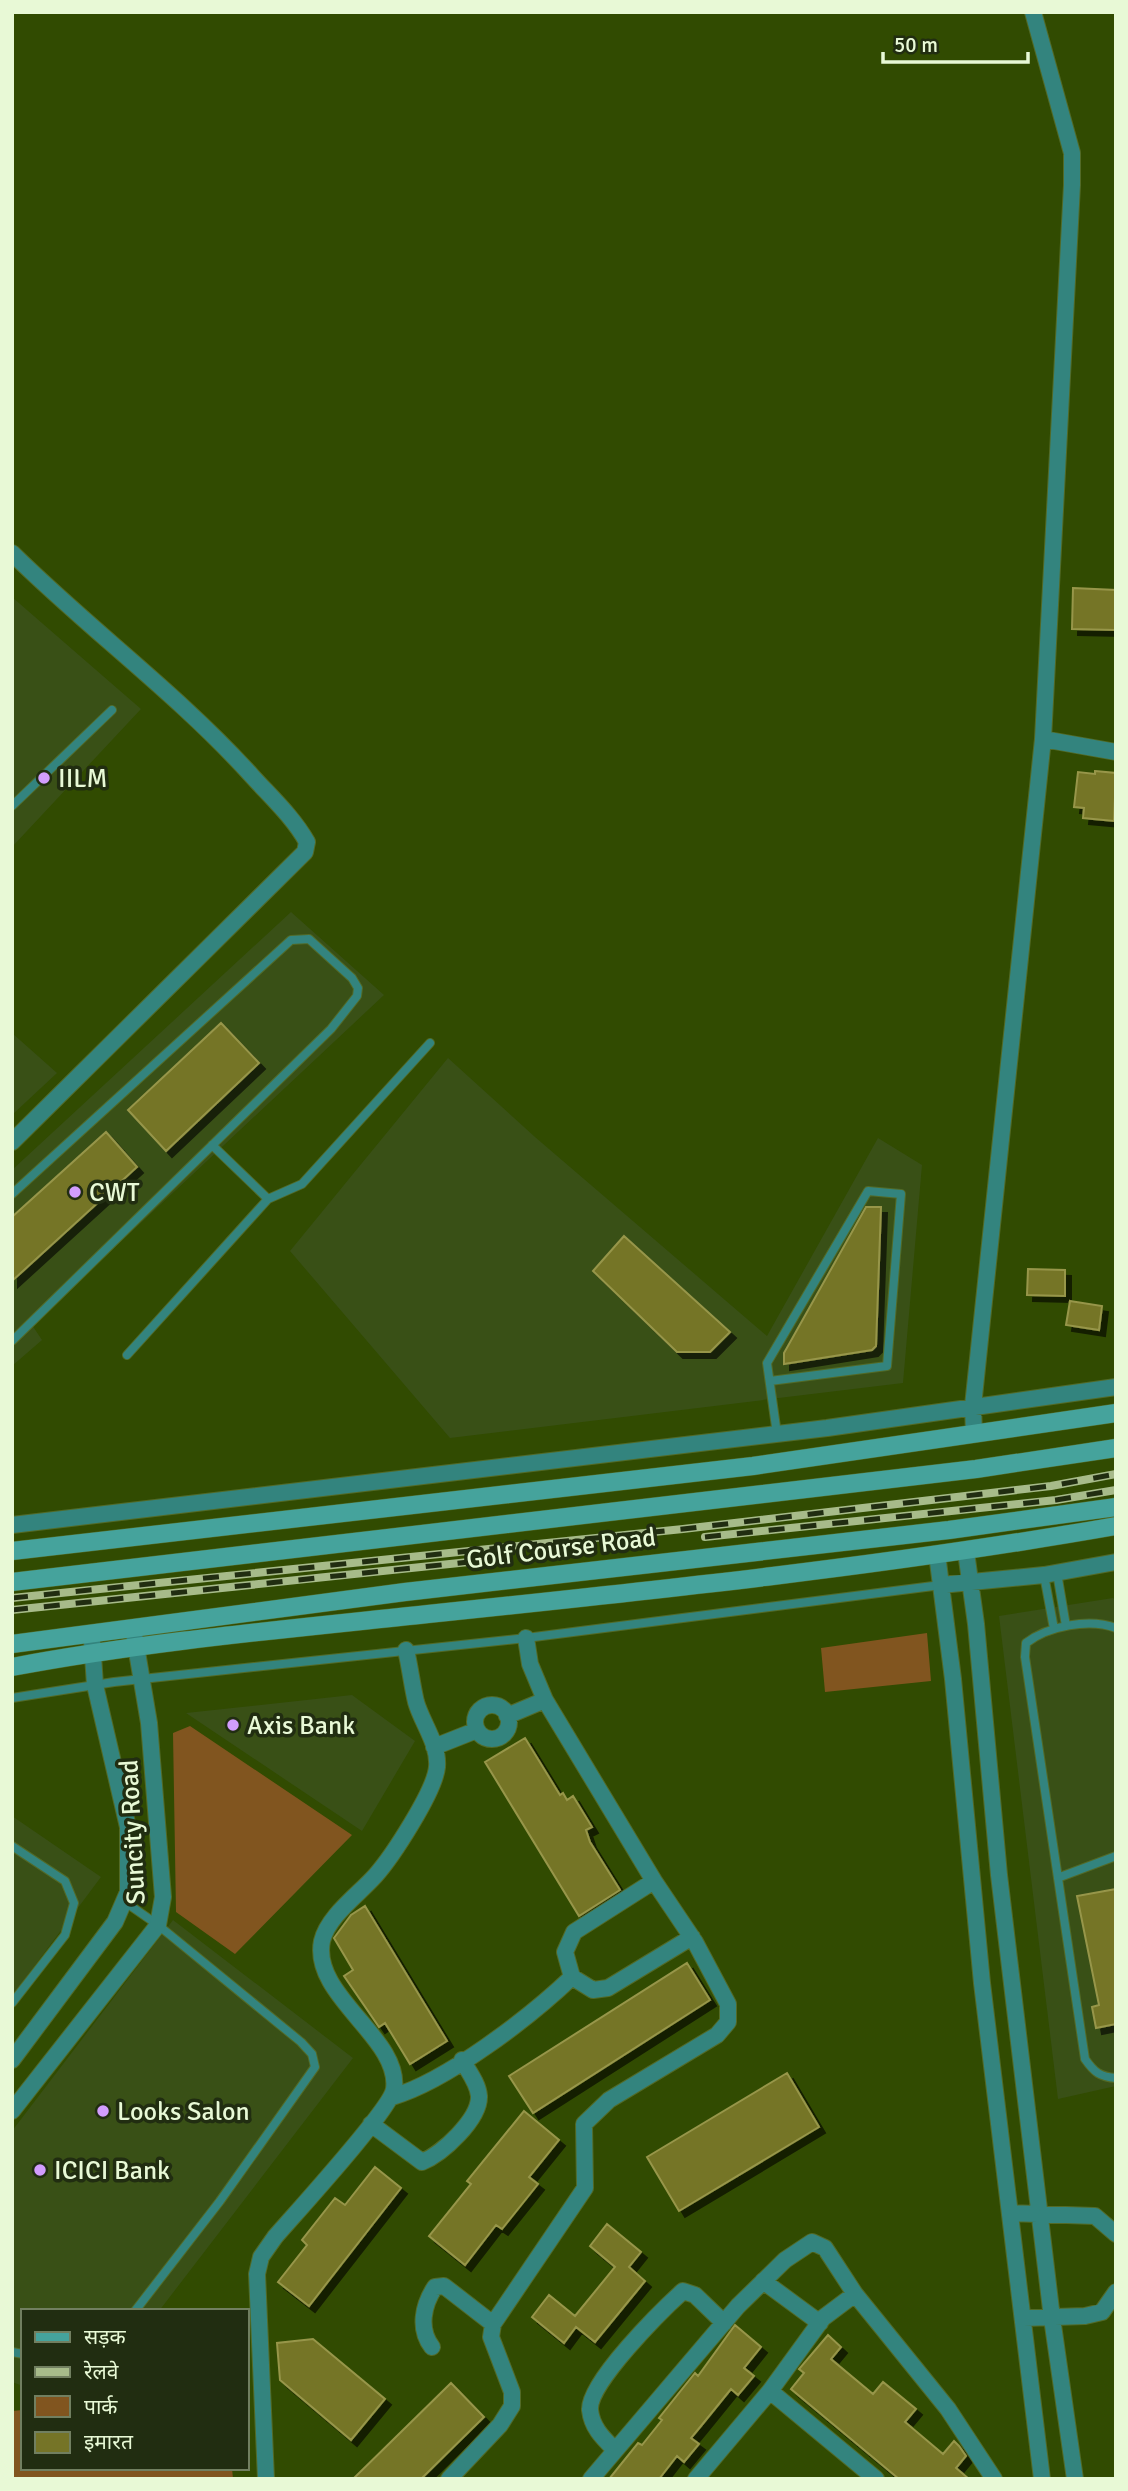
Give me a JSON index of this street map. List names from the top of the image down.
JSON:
{
  "streets": {
    "main road": ["Golf Course Road"],
    "street": ["Suncity Road"]
  },
  "crossings": [
    ["Golf Course Road", "Suncity Road"]
  ],
  "places": [
    "IILM",
    "CWT",
    "Axis Bank",
    "Looks Salon",
    "ICICI Bank"
  ],
  "legend": [
    "सड़क",
    "रेलवे",
    "पार्क",
    "इमारत"
  ],
  "scale_bar": "50 m"
}
